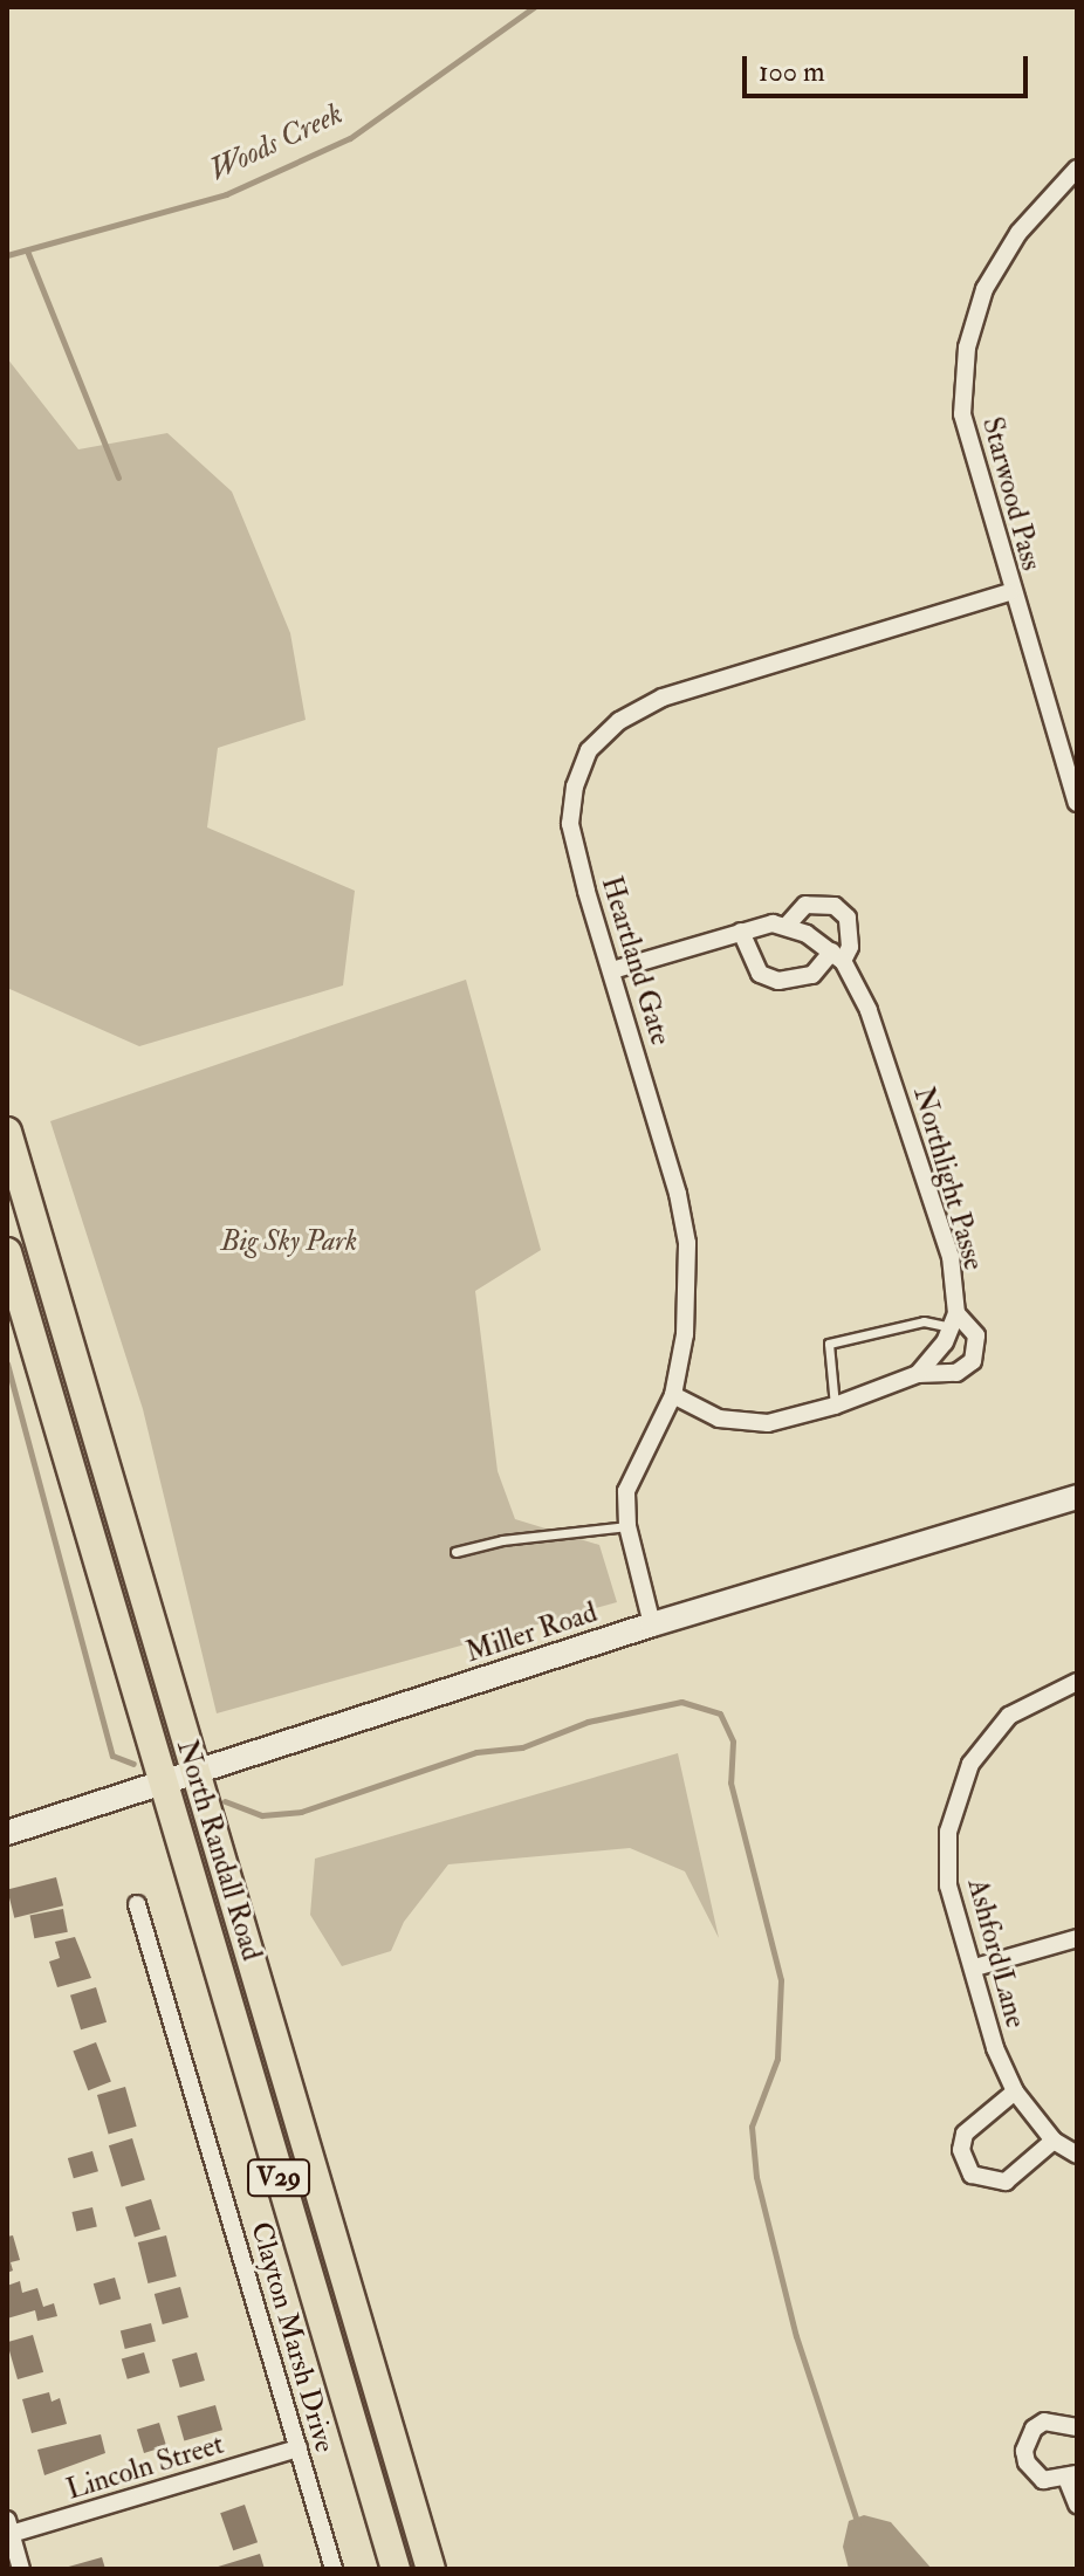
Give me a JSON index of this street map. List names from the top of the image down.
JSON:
{
  "streets": {
    "main road": ["North Randall Road", "V29"],
    "street": [
      "Starwood Pass",
      "Heartland Gate",
      "Northlight Passe",
      "Miller Road",
      "Ashford Lane",
      "Clayton Marsh Drive",
      "Lincoln Street"
    ]
  },
  "crossings": [
    ["Starwood Pass", "Heartland Gate"],
    ["Heartland Gate", "Northlight Passe"],
    ["Heartland Gate", "Miller Road"],
    ["Miller Road", "North Randall Road"],
    ["Clayton Marsh Drive", "Lincoln Street"]
  ],
  "water": ["Woods Creek"],
  "parks": ["Big Sky Park"],
  "scale_bar": "100 m"
}
